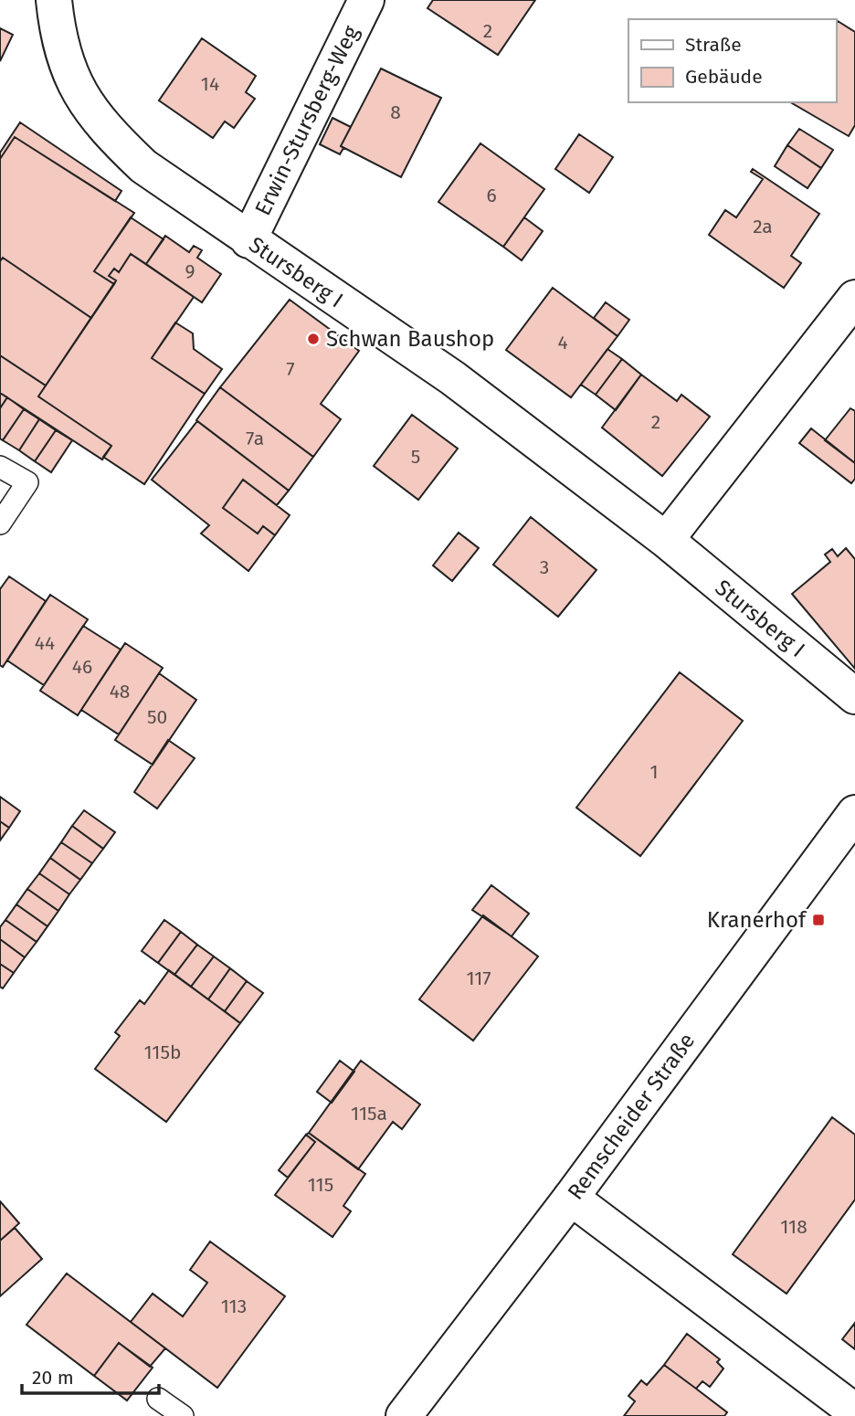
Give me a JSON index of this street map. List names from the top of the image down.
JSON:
{
  "streets": {
    "street": ["Erwin-Stursberg-Weg", "Stursberg I", "Remscheider Straße"]
  },
  "crossings": [
    ["Erwin-Stursberg-Weg", "Stursberg I"]
  ],
  "places": {
    "other": ["Schwan Baushop"],
    "transit": ["Kranerhof"]
  },
  "house_numbers": [
    "2",
    "14",
    "8",
    "6",
    "2a",
    "9",
    "4",
    "7",
    "2",
    "7a",
    "5",
    "3",
    "44",
    "46",
    "48",
    "50",
    "1",
    "117",
    "115b",
    "115a",
    "115",
    "118",
    "113"
  ],
  "legend": ["Straße", "Gebäude"],
  "scale_bar": "20 m"
}
